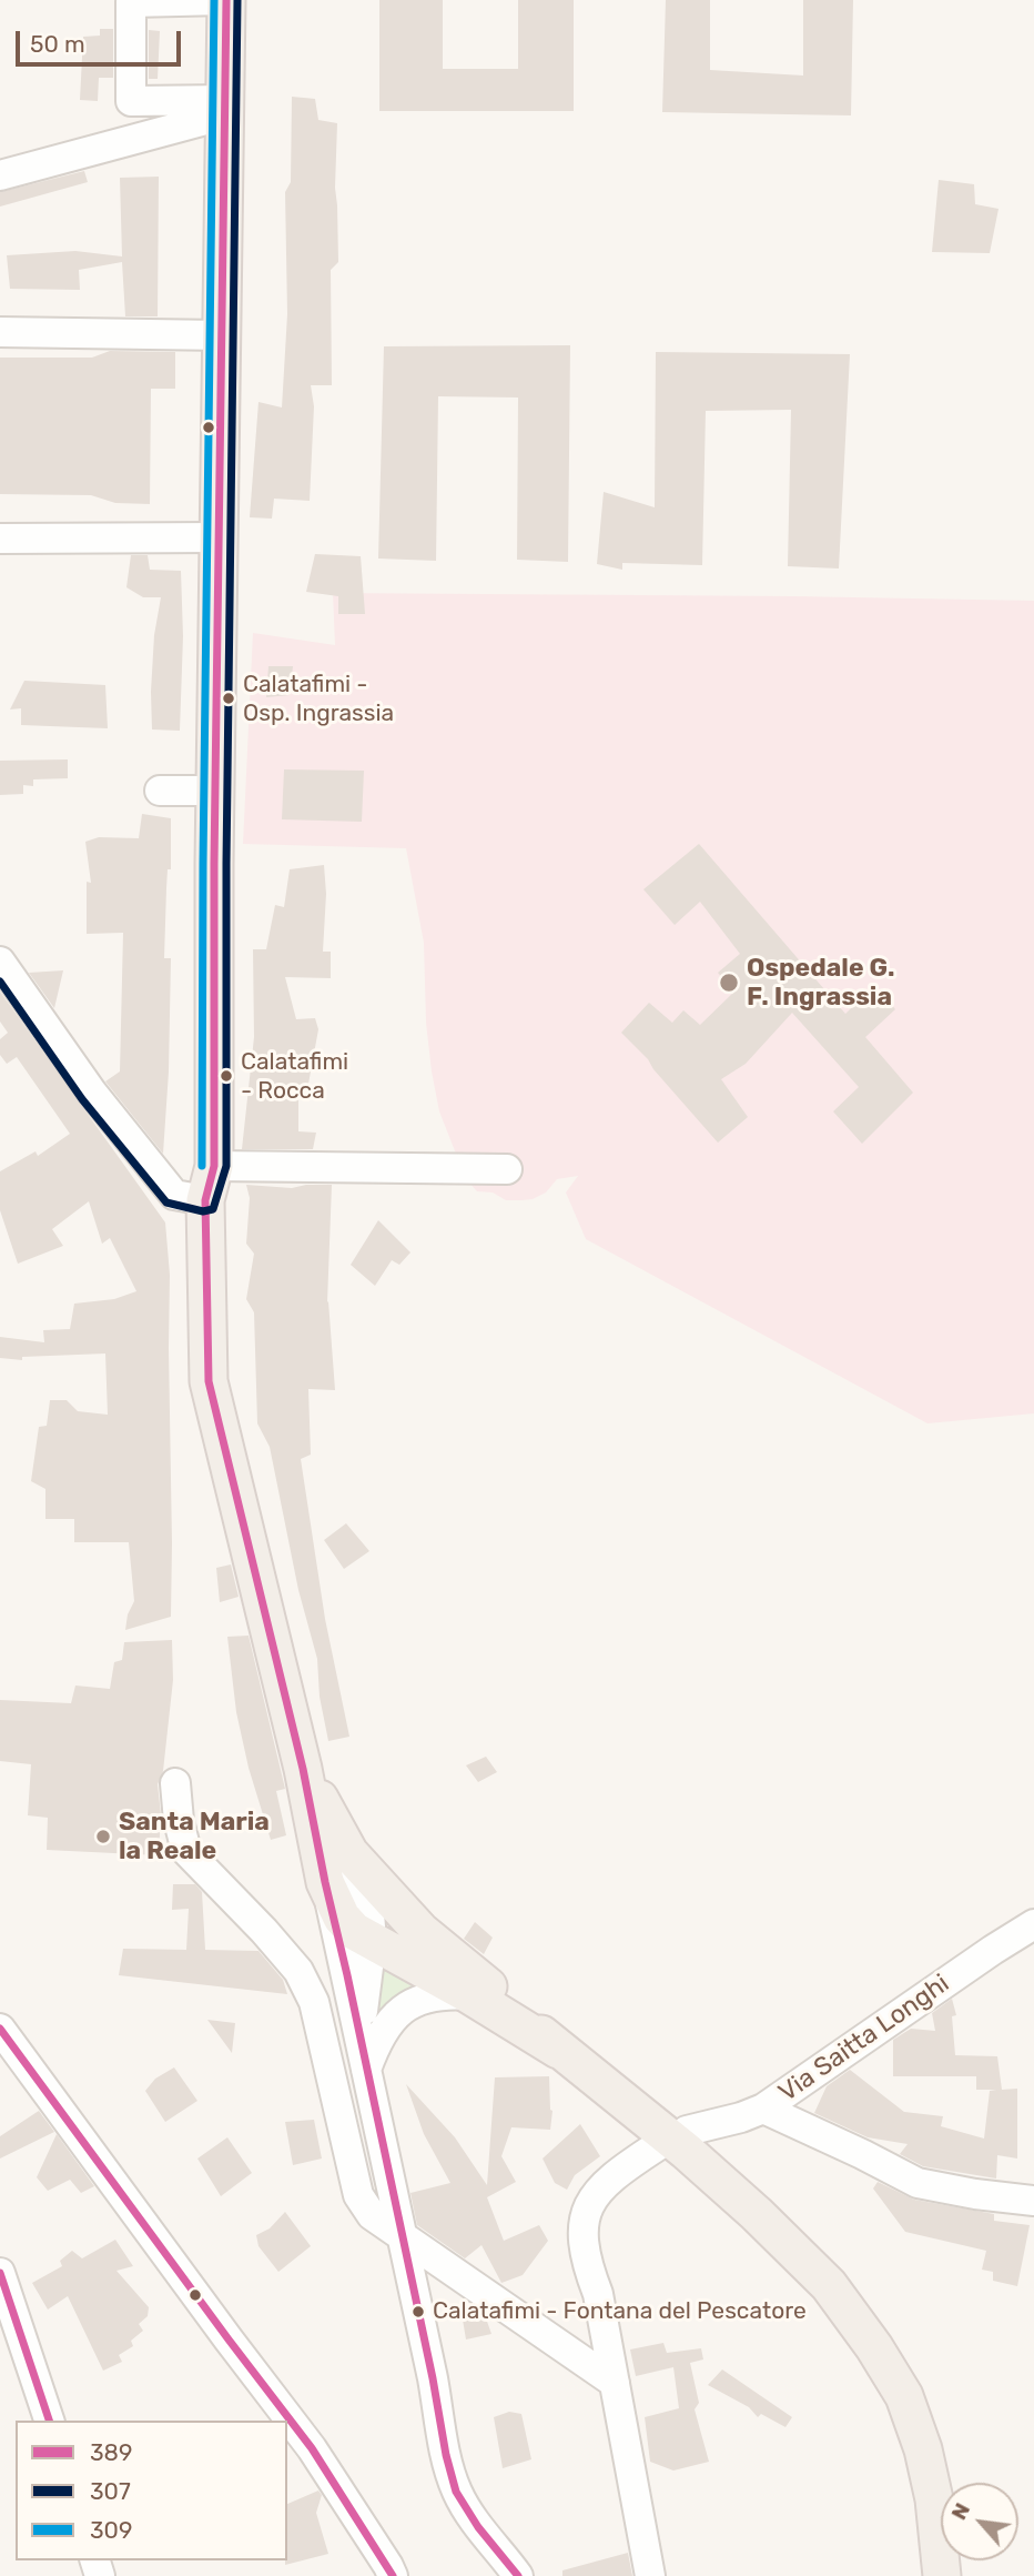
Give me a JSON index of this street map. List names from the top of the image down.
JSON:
{
  "streets": {
    "street": ["Via Saitta Longhi"]
  },
  "places": [
    "Calatafimi - Osp. Ingrassia",
    "Ospedale G. F. Ingrassia",
    "Calatafimi - Rocca",
    "Santa Maria la Reale",
    "Calatafimi - Fontana del Pescatore"
  ],
  "lines": ["transit line 389", "transit line 307", "transit line 309"],
  "legend": ["389", "307", "309"],
  "scale_bar": "50 m",
  "north": "top left"
}
